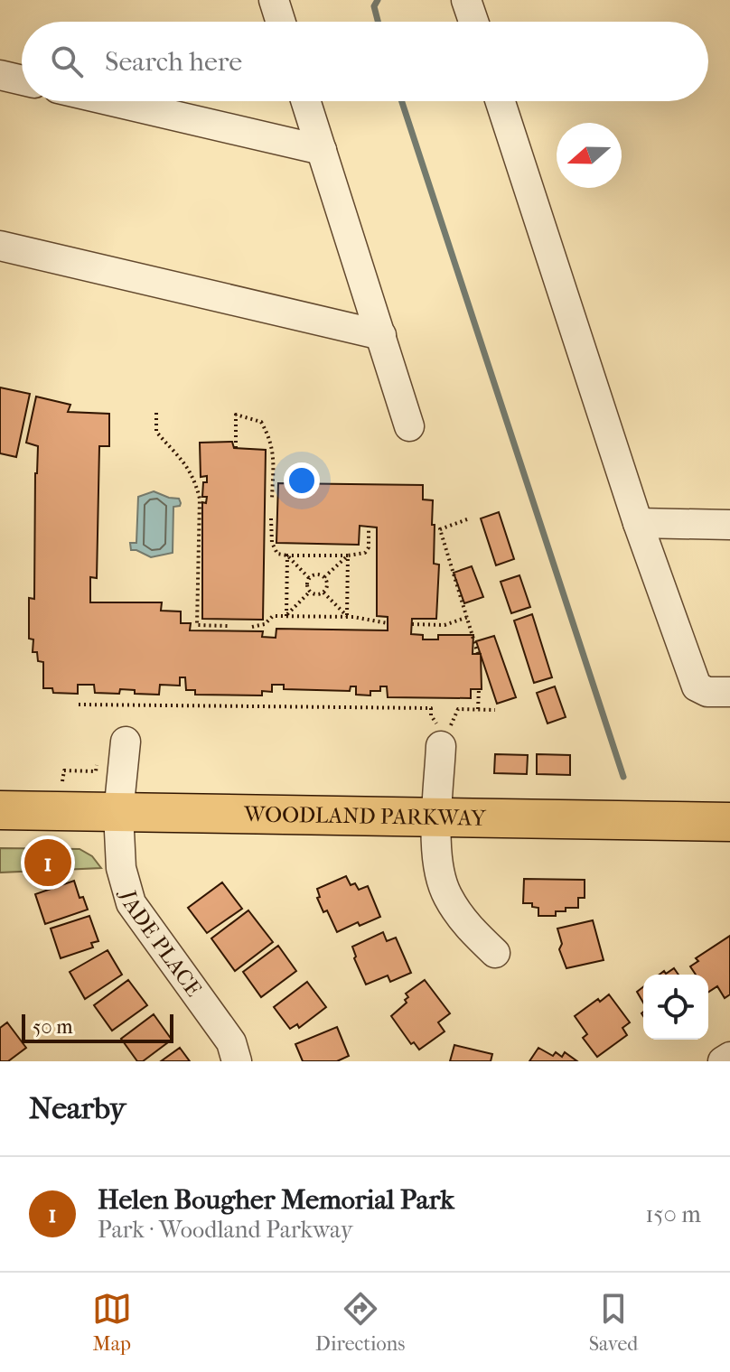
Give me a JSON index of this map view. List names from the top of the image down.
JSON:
{
  "streets": {
    "main road": ["WOODLAND PARKWAY"],
    "street": ["JADE PLACE"]
  },
  "crossings": [
    ["WOODLAND PARKWAY", "JADE PLACE"]
  ],
  "scale_bar": "50 m",
  "north": "left",
  "page": {
    "search": "Search here",
    "pins": "1",
    "scale": "50 m",
    "heading": "Nearby",
    "list": [
      {
        "mark": "1",
        "name": "Helen Bougher Memorial Park",
        "note": "Park · Woodland Parkway",
        "value": "150 m"
      }
    ],
    "nav": ["Map", "Directions", "Saved"]
  }
}
